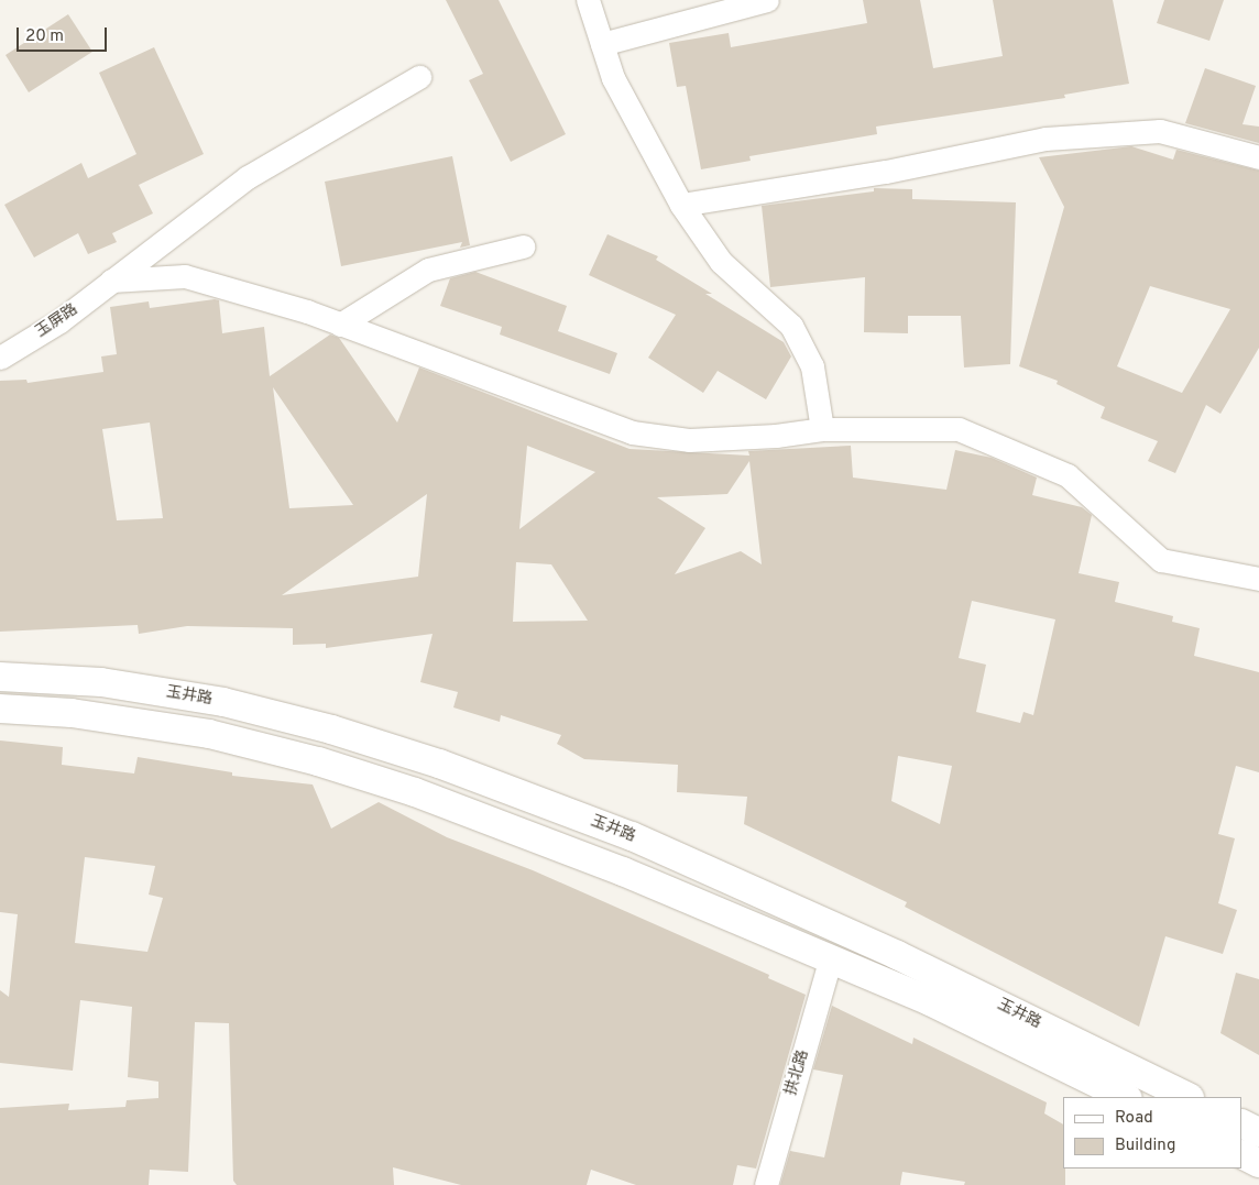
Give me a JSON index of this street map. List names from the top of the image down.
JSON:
{
  "streets": {
    "street": ["玉屏路", "玉井路", "拱北路"]
  },
  "crossings": [
    ["玉井路", "拱北路"]
  ],
  "legend": ["Road", "Building"],
  "scale_bar": "20 m"
}
